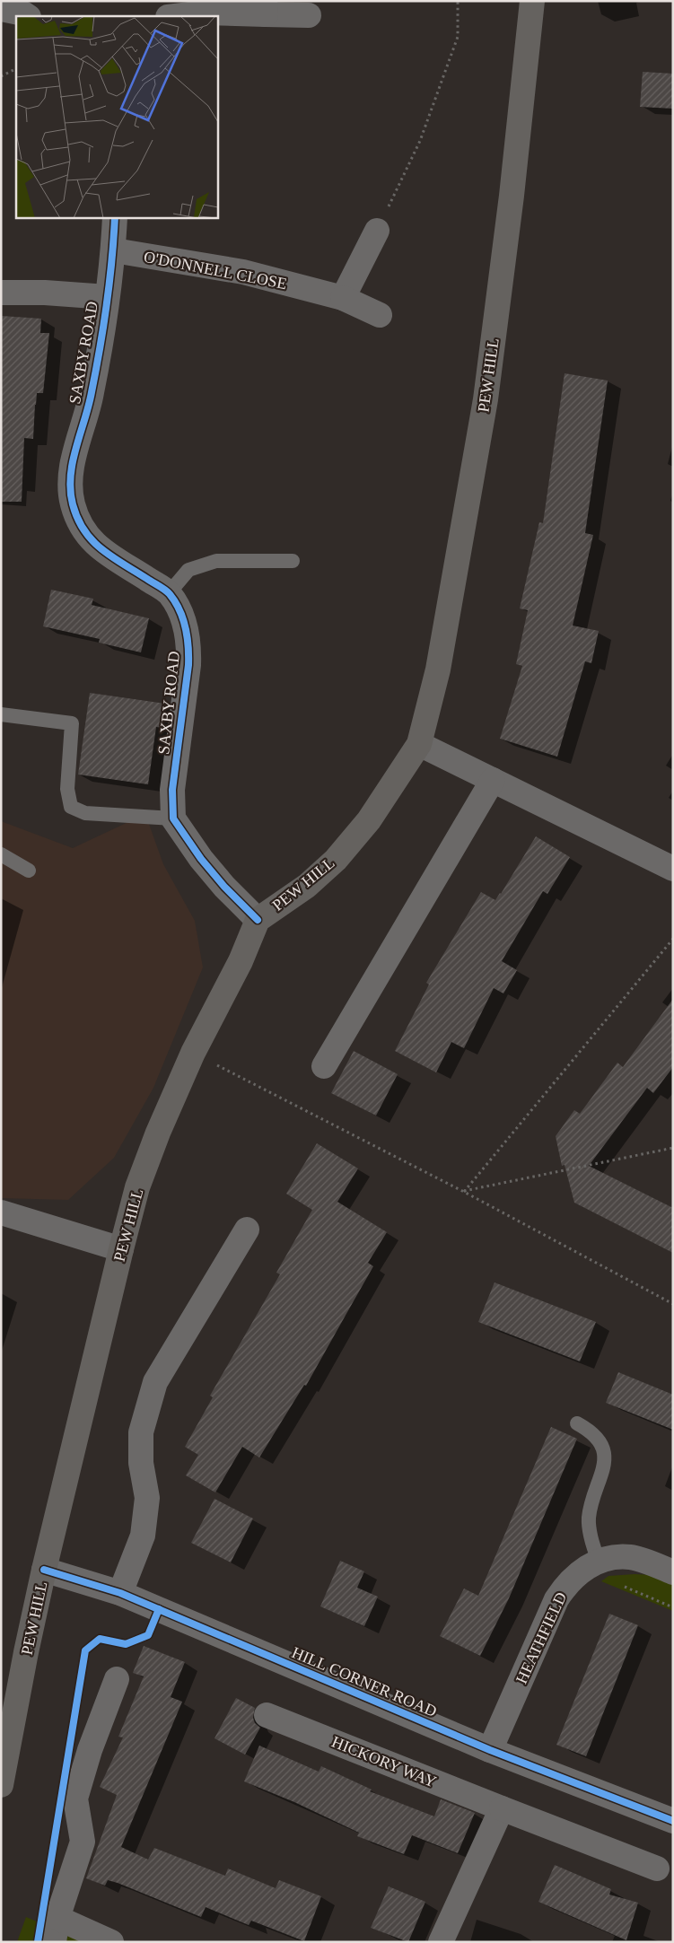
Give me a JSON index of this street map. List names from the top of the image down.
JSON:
{
  "streets": {
    "main road": ["PEW HILL"],
    "street": [
      "O'DONNELL CLOSE",
      "SAXBY ROAD",
      "HEATHFIELD",
      "HILL CORNER ROAD",
      "HICKORY WAY"
    ]
  },
  "crossings": [
    ["O'DONNELL CLOSE", "SAXBY ROAD"],
    ["PEW HILL", "HILL CORNER ROAD"],
    ["HEATHFIELD", "HILL CORNER ROAD"]
  ]
}
